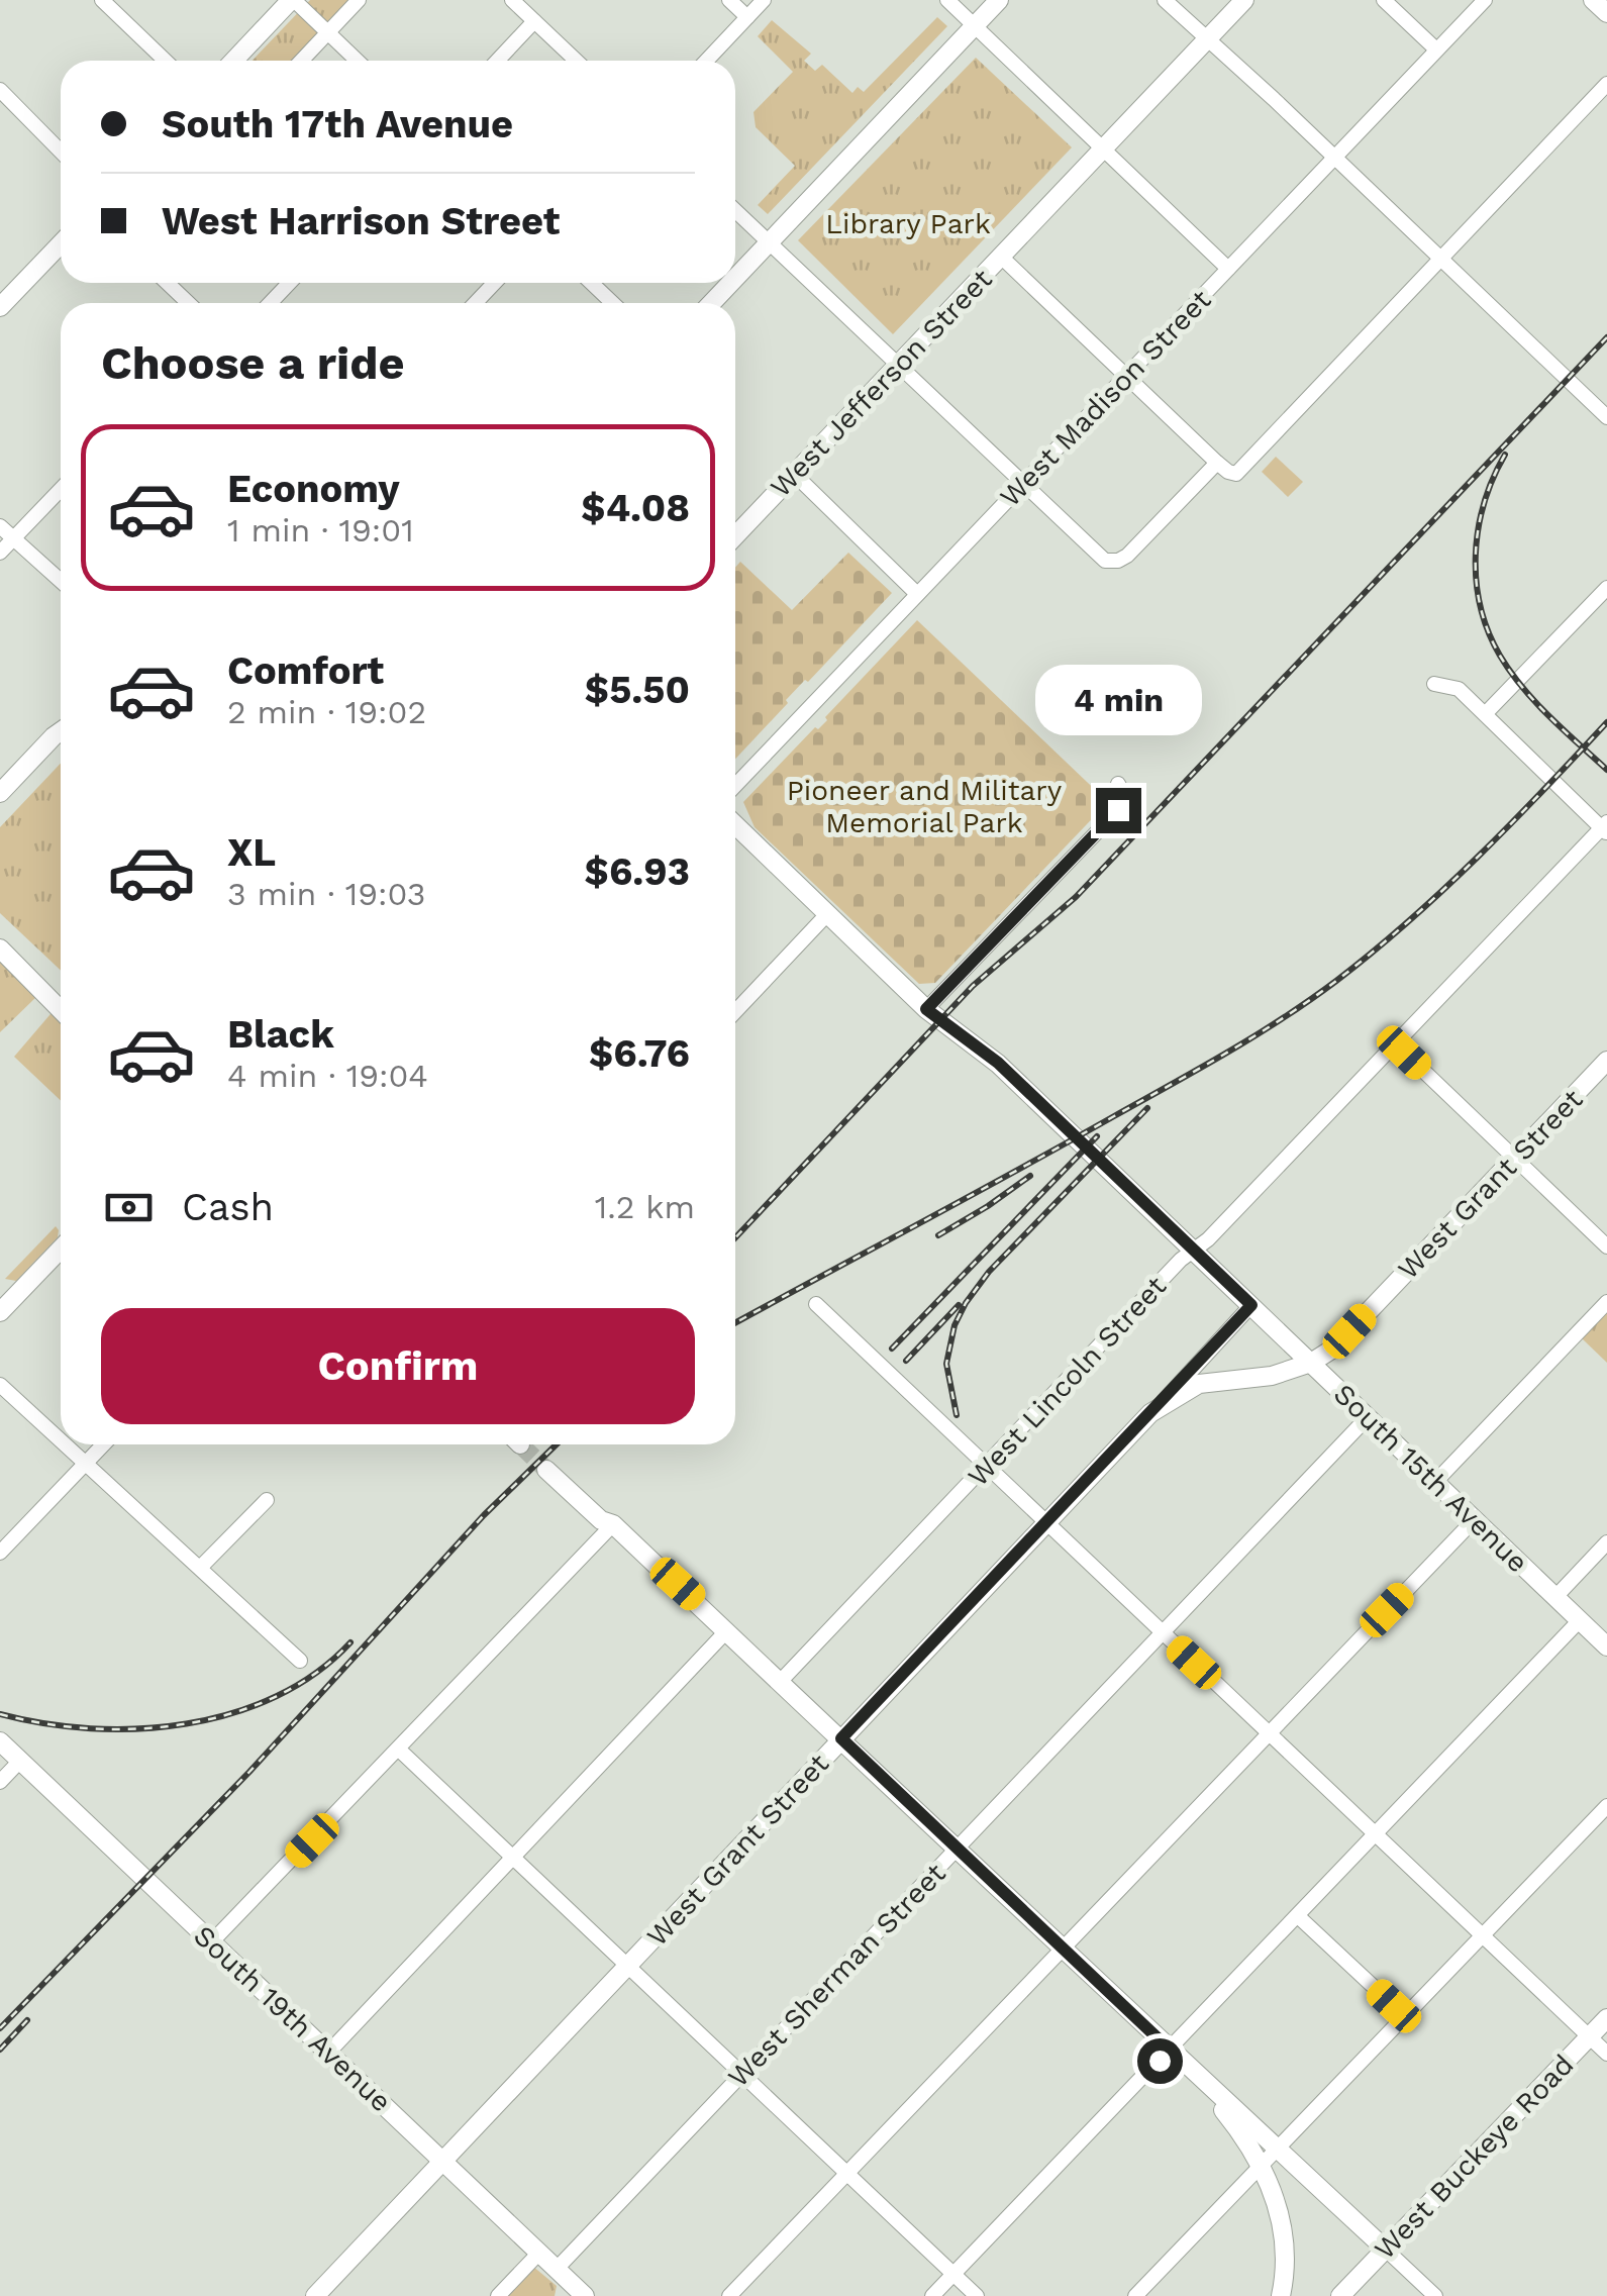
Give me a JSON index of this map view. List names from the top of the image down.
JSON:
{
  "streets": {
    "main road": [
      "West Jefferson Street",
      "West Grant Street",
      "South 15th Avenue",
      "South 19th Avenue",
      "West Buckeye Road"
    ],
    "street": ["West Madison Street", "West Lincoln Street", "West Sherman Street"]
  },
  "crossings": [
    ["West Grant Street", "South 15th Avenue"],
    ["West Grant Street", "South 19th Avenue"],
    ["West Lincoln Street", "South 15th Avenue"],
    ["South 15th Avenue", "West Sherman Street"],
    ["West Sherman Street", "South 19th Avenue"]
  ],
  "parks": ["Library Park", "Pioneer and Military Memorial Park"],
  "page": {
    "banner": ["South 17th Avenue", "West Harrison Street"],
    "heading": "Choose a ride",
    "list": [
      {
        "name": "Economy",
        "note": "1 min · 19:01",
        "value": "$4.08"
      },
      {
        "name": "Comfort",
        "note": "2 min · 19:02",
        "value": "$5.50"
      },
      {
        "name": "XL",
        "note": "3 min · 19:03",
        "value": "$6.93"
      },
      {
        "name": "Black",
        "note": "4 min · 19:04",
        "value": "$6.76"
      }
    ],
    "bubble": "4 min",
    "pay": ["Cash", "1.2 km"],
    "buttons": "Confirm"
  }
}
